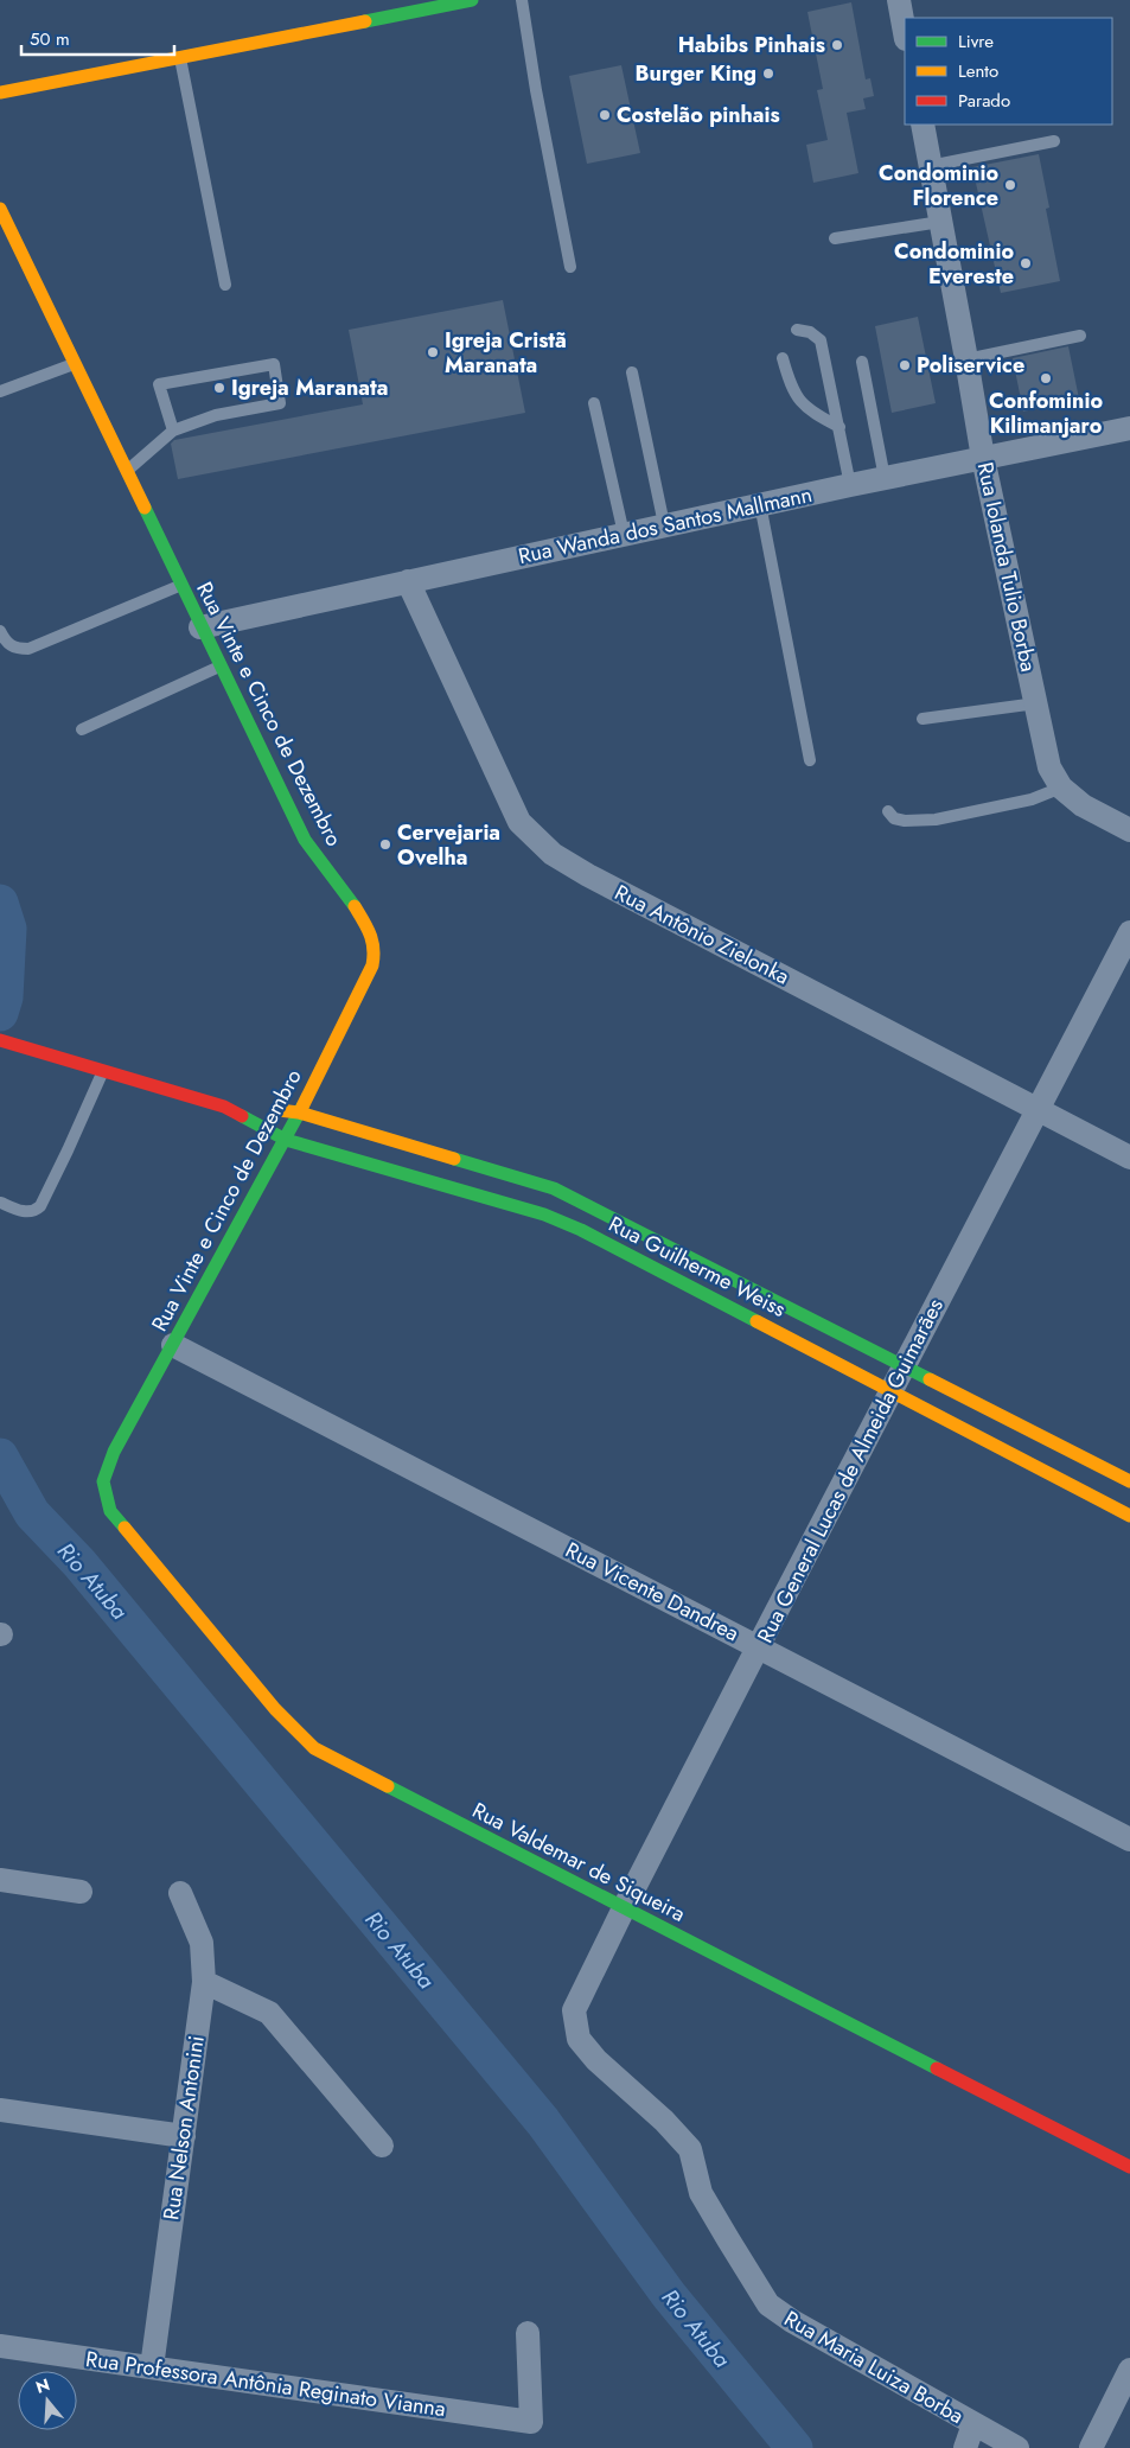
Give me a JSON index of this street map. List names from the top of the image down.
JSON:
{
  "streets": {
    "main road": ["Rua Vinte e Cinco de Dezembro", "Rua Guilherme Weiss", "Rua Valdemar de Siqueira"],
    "street": [
      "Rua Wanda dos Santos Mallmann",
      "Rua Iolanda Tulio Borba",
      "Rua Antônio Zielonka",
      "Rua General Lucas de Almeida Guimarães",
      "Rua Vicente Dandrea",
      "Rua Nelson Antonini",
      "Rua Maria Luiza Borba",
      "Rua Professora Antônia Reginato Vianna"
    ]
  },
  "crossings": [
    ["Rua Wanda dos Santos Mallmann", "Rua Iolanda Tulio Borba"],
    ["Rua Wanda dos Santos Mallmann", "Rua Vinte e Cinco de Dezembro"],
    ["Rua Wanda dos Santos Mallmann", "Rua Antônio Zielonka"],
    ["Rua Vinte e Cinco de Dezembro", "Rua Guilherme Weiss"],
    ["Rua Vinte e Cinco de Dezembro", "Rua Vicente Dandrea"],
    ["Rua Vinte e Cinco de Dezembro", "Rua Valdemar de Siqueira"],
    ["Rua Antônio Zielonka", "Rua General Lucas de Almeida Guimarães"],
    ["Rua Guilherme Weiss", "Rua General Lucas de Almeida Guimarães"],
    ["Rua General Lucas de Almeida Guimarães", "Rua Vicente Dandrea"],
    ["Rua General Lucas de Almeida Guimarães", "Rua Valdemar de Siqueira"],
    ["Rua General Lucas de Almeida Guimarães", "Rua Maria Luiza Borba"],
    ["Rua Nelson Antonini", "Rua Professora Antônia Reginato Vianna"]
  ],
  "water": ["Rio Atuba"],
  "places": [
    "Habibs Pinhais",
    "Burger King",
    "Costelão pinhais",
    "Condominio Florence",
    "Condominio Evereste",
    "Igreja Cristã Maranata",
    "Poliservice",
    "Confominio Kilimanjaro",
    "Igreja Maranata",
    "Cervejaria Ovelha"
  ],
  "legend": ["Livre", "Lento", "Parado"],
  "scale_bar": "50 m",
  "north": "top"
}
